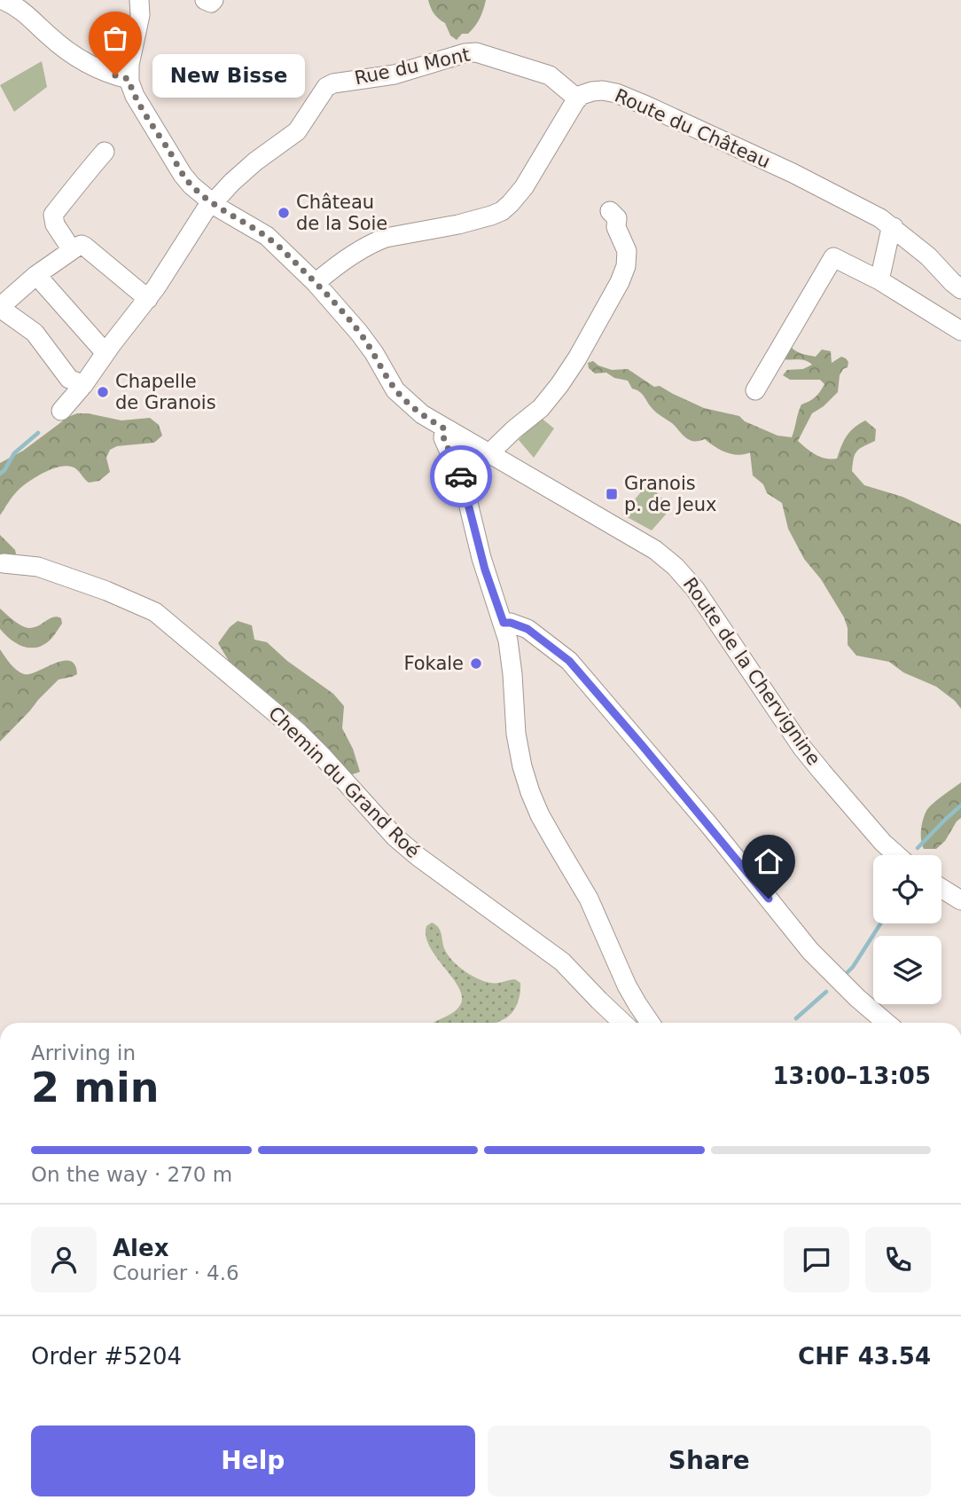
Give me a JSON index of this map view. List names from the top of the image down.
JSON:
{
  "streets": {
    "street": [
      "Rue du Mont",
      "Route du Château",
      "Route de la Chervignine",
      "Chemin du Grand Roé"
    ]
  },
  "crossings": [
    ["Rue du Mont", "Route du Château"],
    ["Rue du Mont", "Route de la Chervignine"]
  ],
  "places": {
    "other": [
      "New Bisse",
      "Château de la Soie",
      "Chapelle de Granois",
      "Fokale"
    ],
    "transit": ["Granois p. de Jeux"]
  },
  "page": {
    "bubble": "New Bisse",
    "heading": ["2 min", "Arriving in", "13:00–13:05"],
    "panel": [
      "Alex",
      "Courier · 4.6",
      "Order #5204",
      "CHF 43.54"
    ],
    "bar": "On the way · 270 m",
    "buttons": ["Help", "Share"]
  }
}
